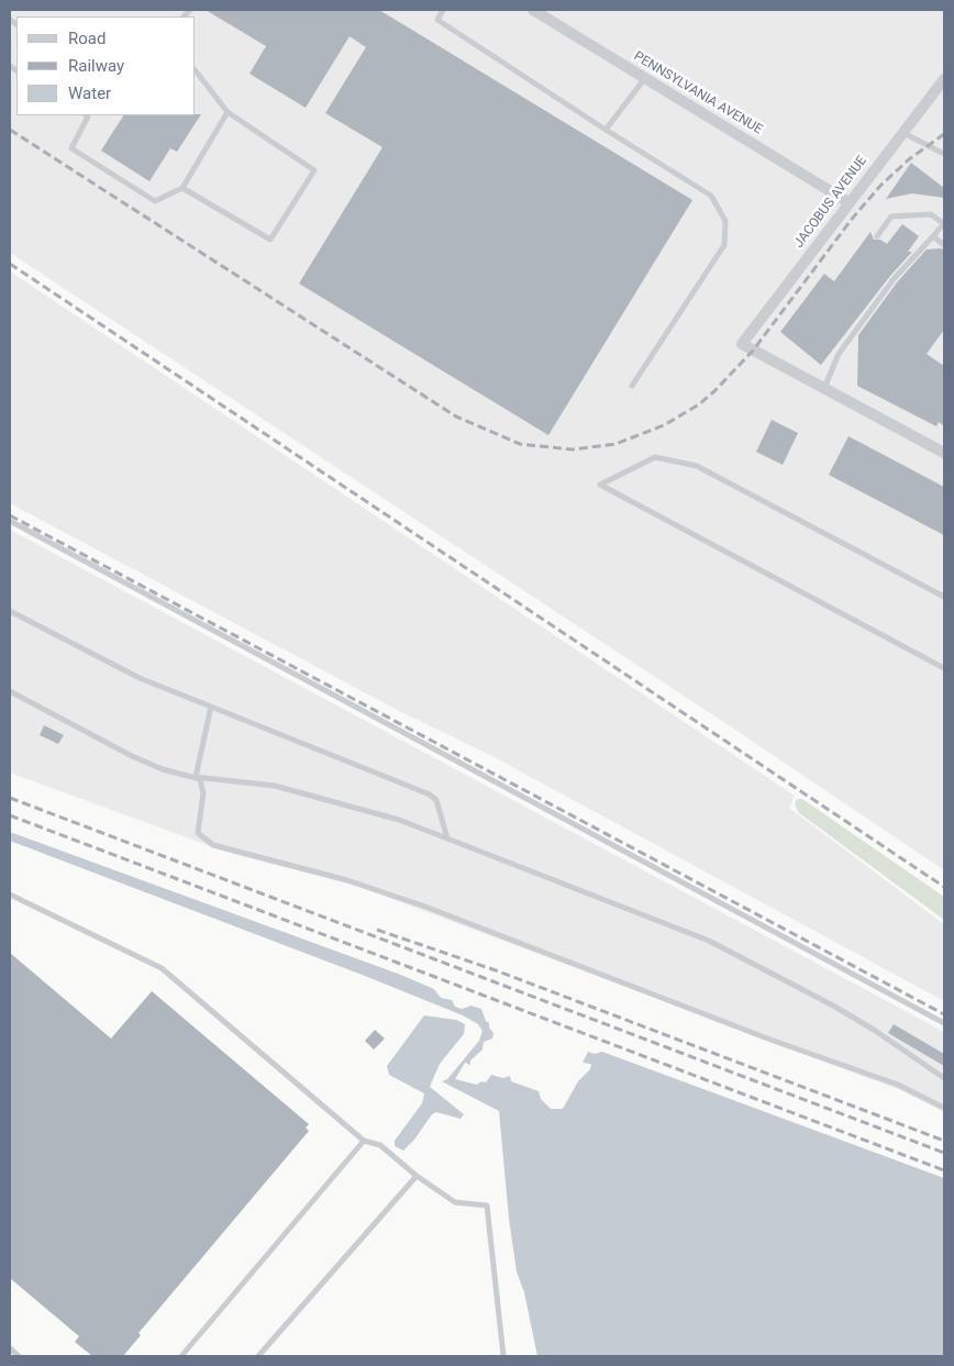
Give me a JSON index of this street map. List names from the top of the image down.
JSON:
{
  "streets": {
    "street": ["PENNSYLVANIA AVENUE", "JACOBUS AVENUE"]
  },
  "crossings": [
    ["PENNSYLVANIA AVENUE", "JACOBUS AVENUE"]
  ],
  "legend": ["Road", "Railway", "Water"]
}
